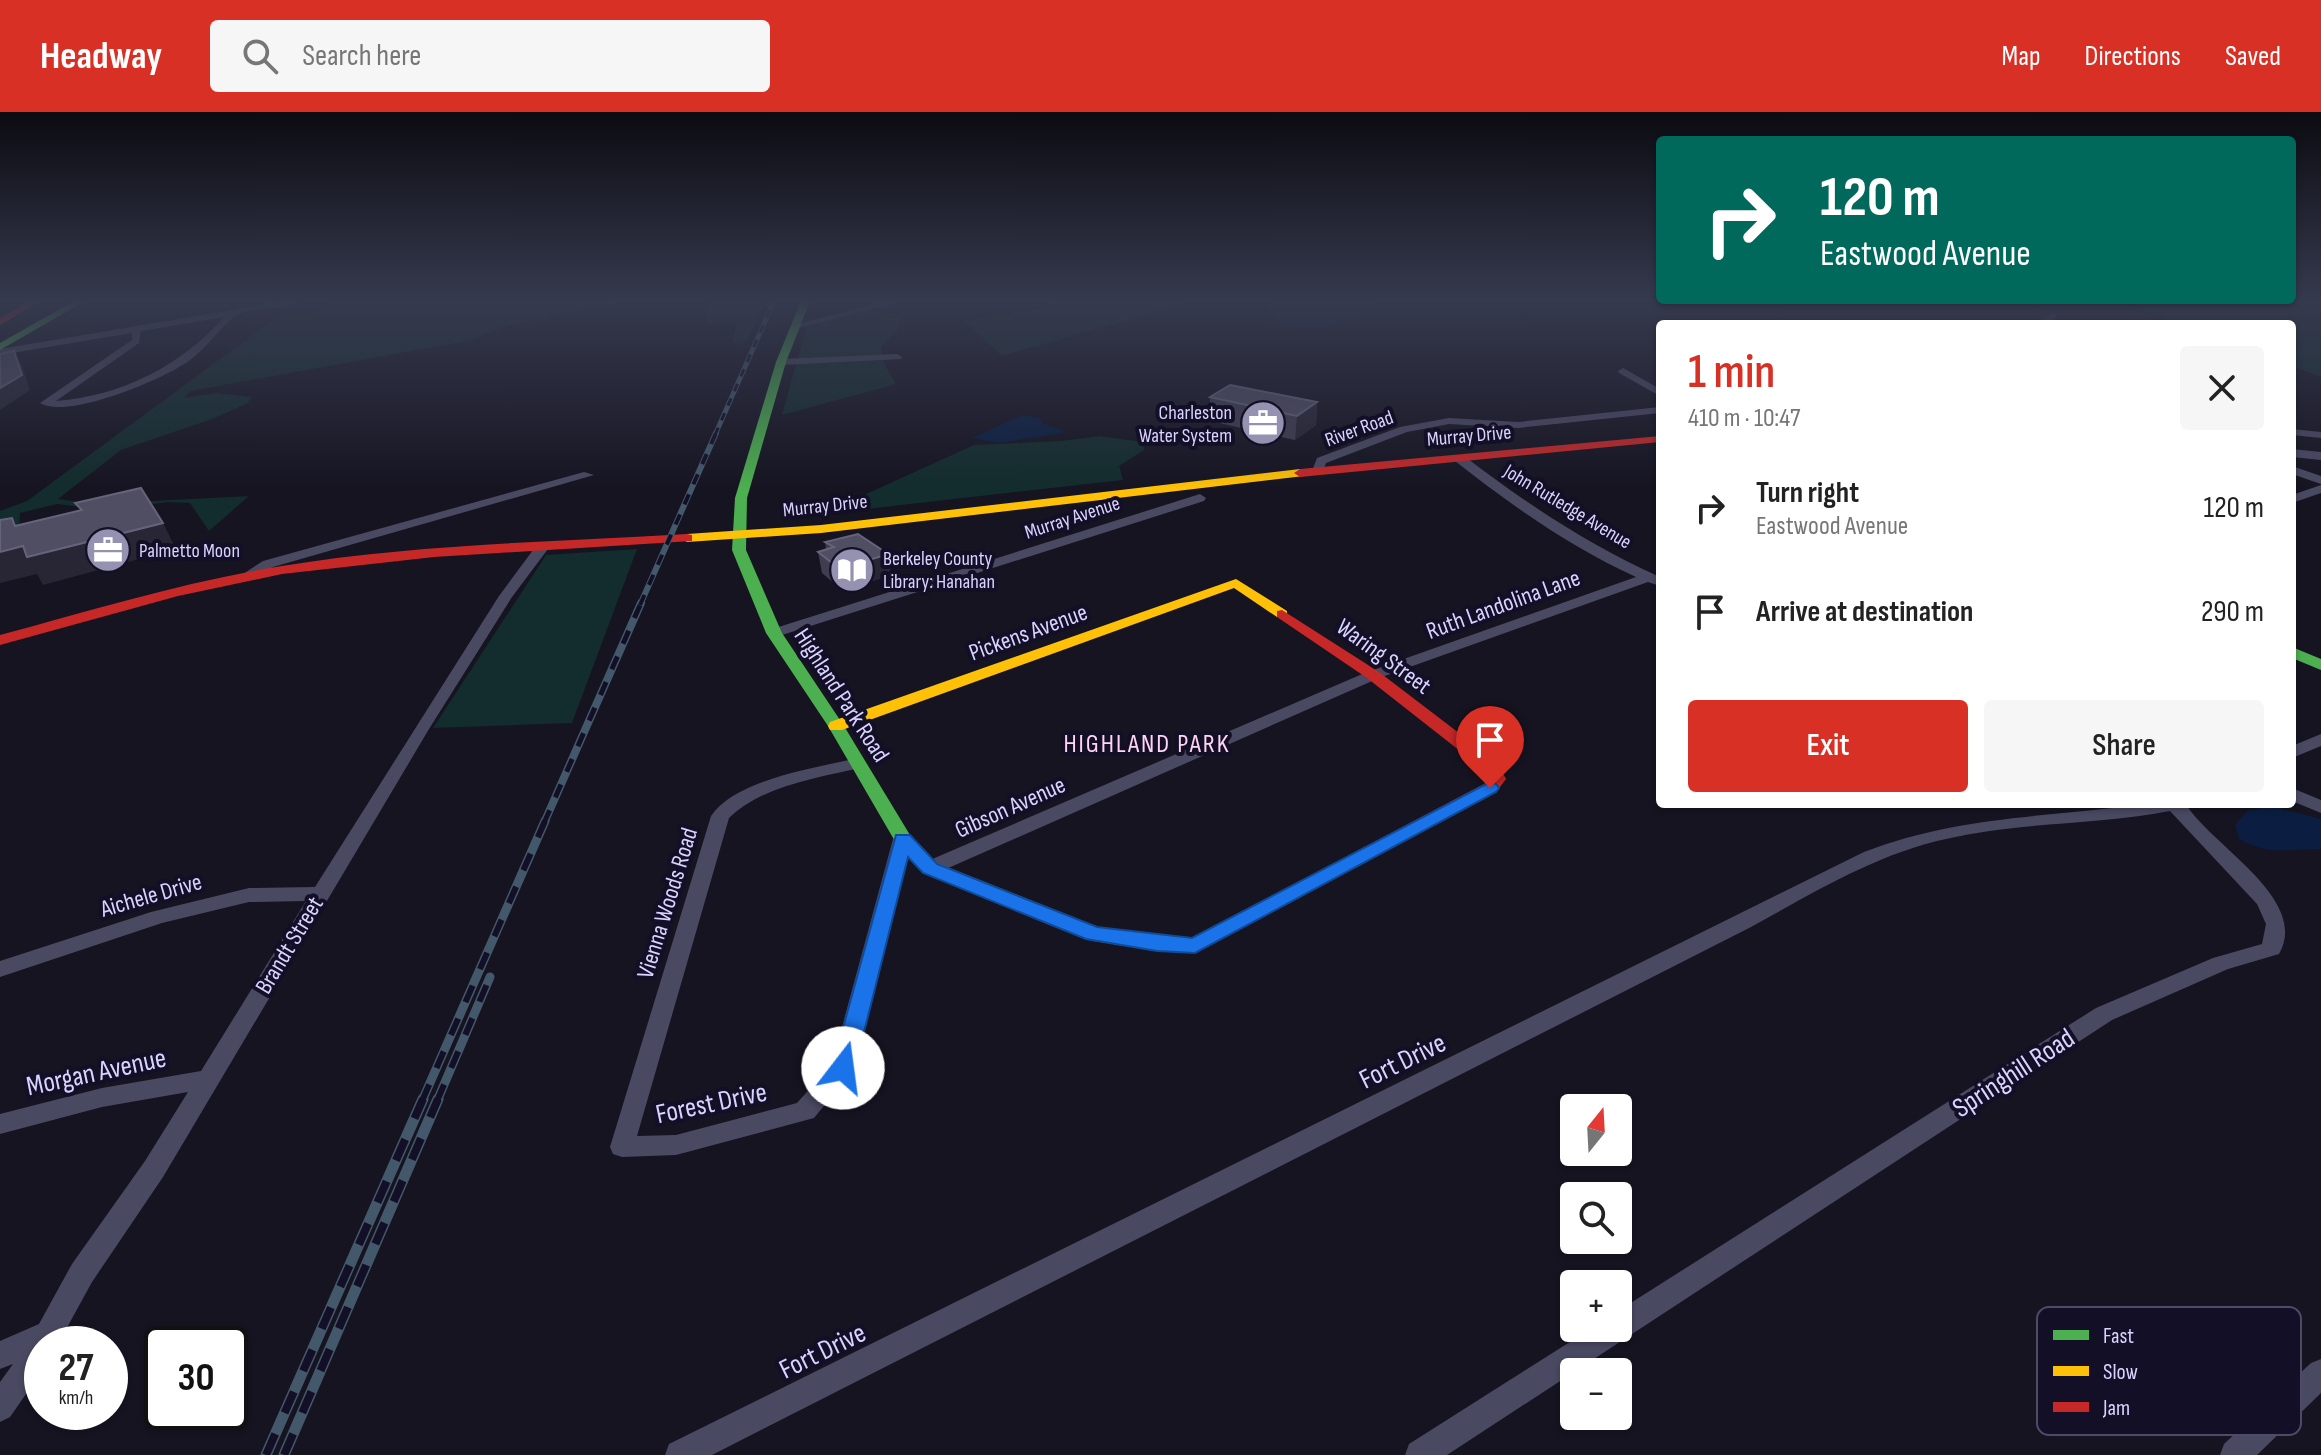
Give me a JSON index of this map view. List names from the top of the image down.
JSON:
{
  "streets": {
    "street": [
      "River Road",
      "Murray Drive",
      "John Rutledge Avenue",
      "Murray Avenue",
      "Ruth Landolina Lane",
      "Pickens Avenue",
      "Waring Street",
      "Highland Park Road",
      "Gibson Avenue",
      "Aichele Drive",
      "Vienna Woods Road",
      "Brandt Street",
      "Fort Drive",
      "Morgan Avenue",
      "Springhill Road",
      "Forest Drive"
    ]
  },
  "crossings": [
    ["River Road", "Murray Drive"],
    ["Murray Drive", "John Rutledge Avenue"],
    ["Murray Drive", "Highland Park Road"],
    ["Murray Drive", "Brandt Street"],
    ["John Rutledge Avenue", "Ruth Landolina Lane"],
    ["Murray Avenue", "Highland Park Road"],
    ["Ruth Landolina Lane", "Waring Street"],
    ["Ruth Landolina Lane", "Gibson Avenue"],
    ["Pickens Avenue", "Waring Street"],
    ["Pickens Avenue", "Highland Park Road"],
    ["Waring Street", "Highland Park Road"],
    ["Waring Street", "Gibson Avenue"],
    ["Highland Park Road", "Gibson Avenue"],
    ["Highland Park Road", "Vienna Woods Road"],
    ["Highland Park Road", "Forest Drive"],
    ["Aichele Drive", "Brandt Street"],
    ["Vienna Woods Road", "Forest Drive"],
    ["Brandt Street", "Morgan Avenue"]
  ],
  "districts": ["HIGHLAND PARK"],
  "places": {
    "office": ["Charleston Water System", "Palmetto Moon"],
    "library": ["Berkeley County Library: Hanahan"]
  },
  "legend": ["Fast", "Slow", "Jam"],
  "north": "top",
  "page": {
    "header": "Headway",
    "search": "Search here",
    "nav": ["Map", "Directions", "Saved"],
    "turn": ["120 m", "Eastwood Avenue"],
    "heading": ["1 min", "410 m · 10:47"],
    "list": [
      {
        "name": "Turn right",
        "note": "Eastwood Avenue",
        "value": "120 m"
      },
      {
        "name": "Arrive at destination",
        "value": "290 m"
      }
    ],
    "buttons": ["Exit", "Share"],
    "map_buttons": ["+", "−"],
    "speed": "27 km/h",
    "limit": "30"
  }
}
